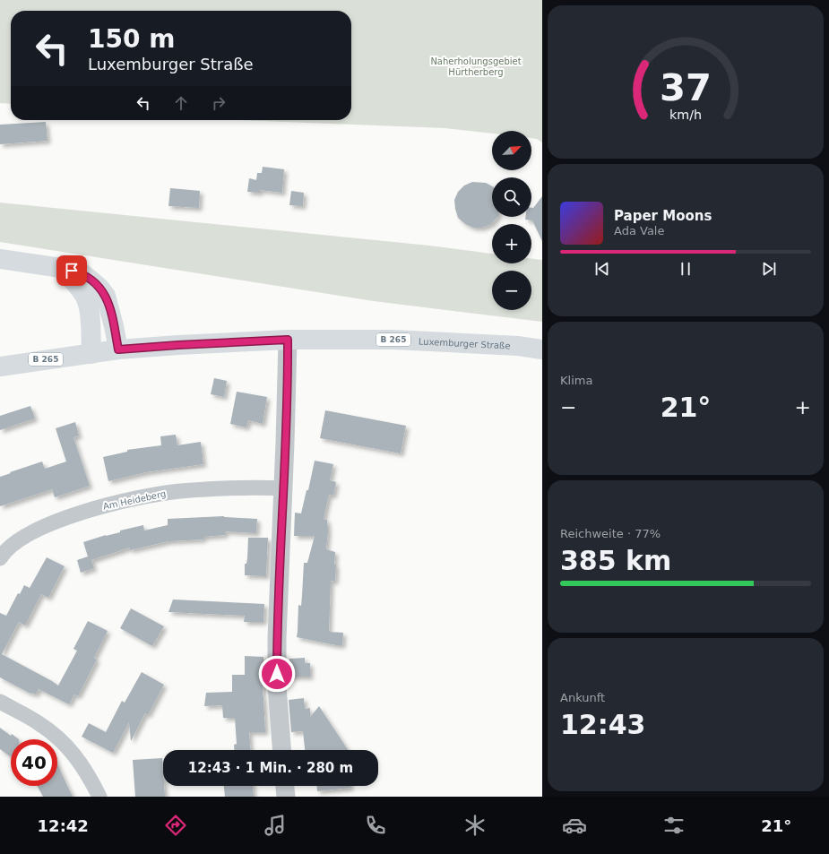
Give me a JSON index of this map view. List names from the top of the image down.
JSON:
{
  "streets": {
    "main road": ["B 265", "Luxemburger Straße"],
    "street": ["Am Heideberg"]
  },
  "parks": ["Naherholungsgebiet Hürtherberg"],
  "north": "top right",
  "page": {
    "turn": ["150 m", "Luxemburger Straße"],
    "map_buttons": ["+", "−"],
    "song": ["Paper Moons", "Ada Vale"],
    "tile": [
      "Klima",
      ["Reichweite · 77%", "385 km"],
      ["Ankunft", "12:43"]
    ],
    "heat": ["−", "21°", "+"],
    "limit": "40",
    "trip": "12:43 · 1 Min. · 280 m",
    "tabs": ["12:42", "21°"],
    "gauge": ["37", "km/h"]
  }
}
